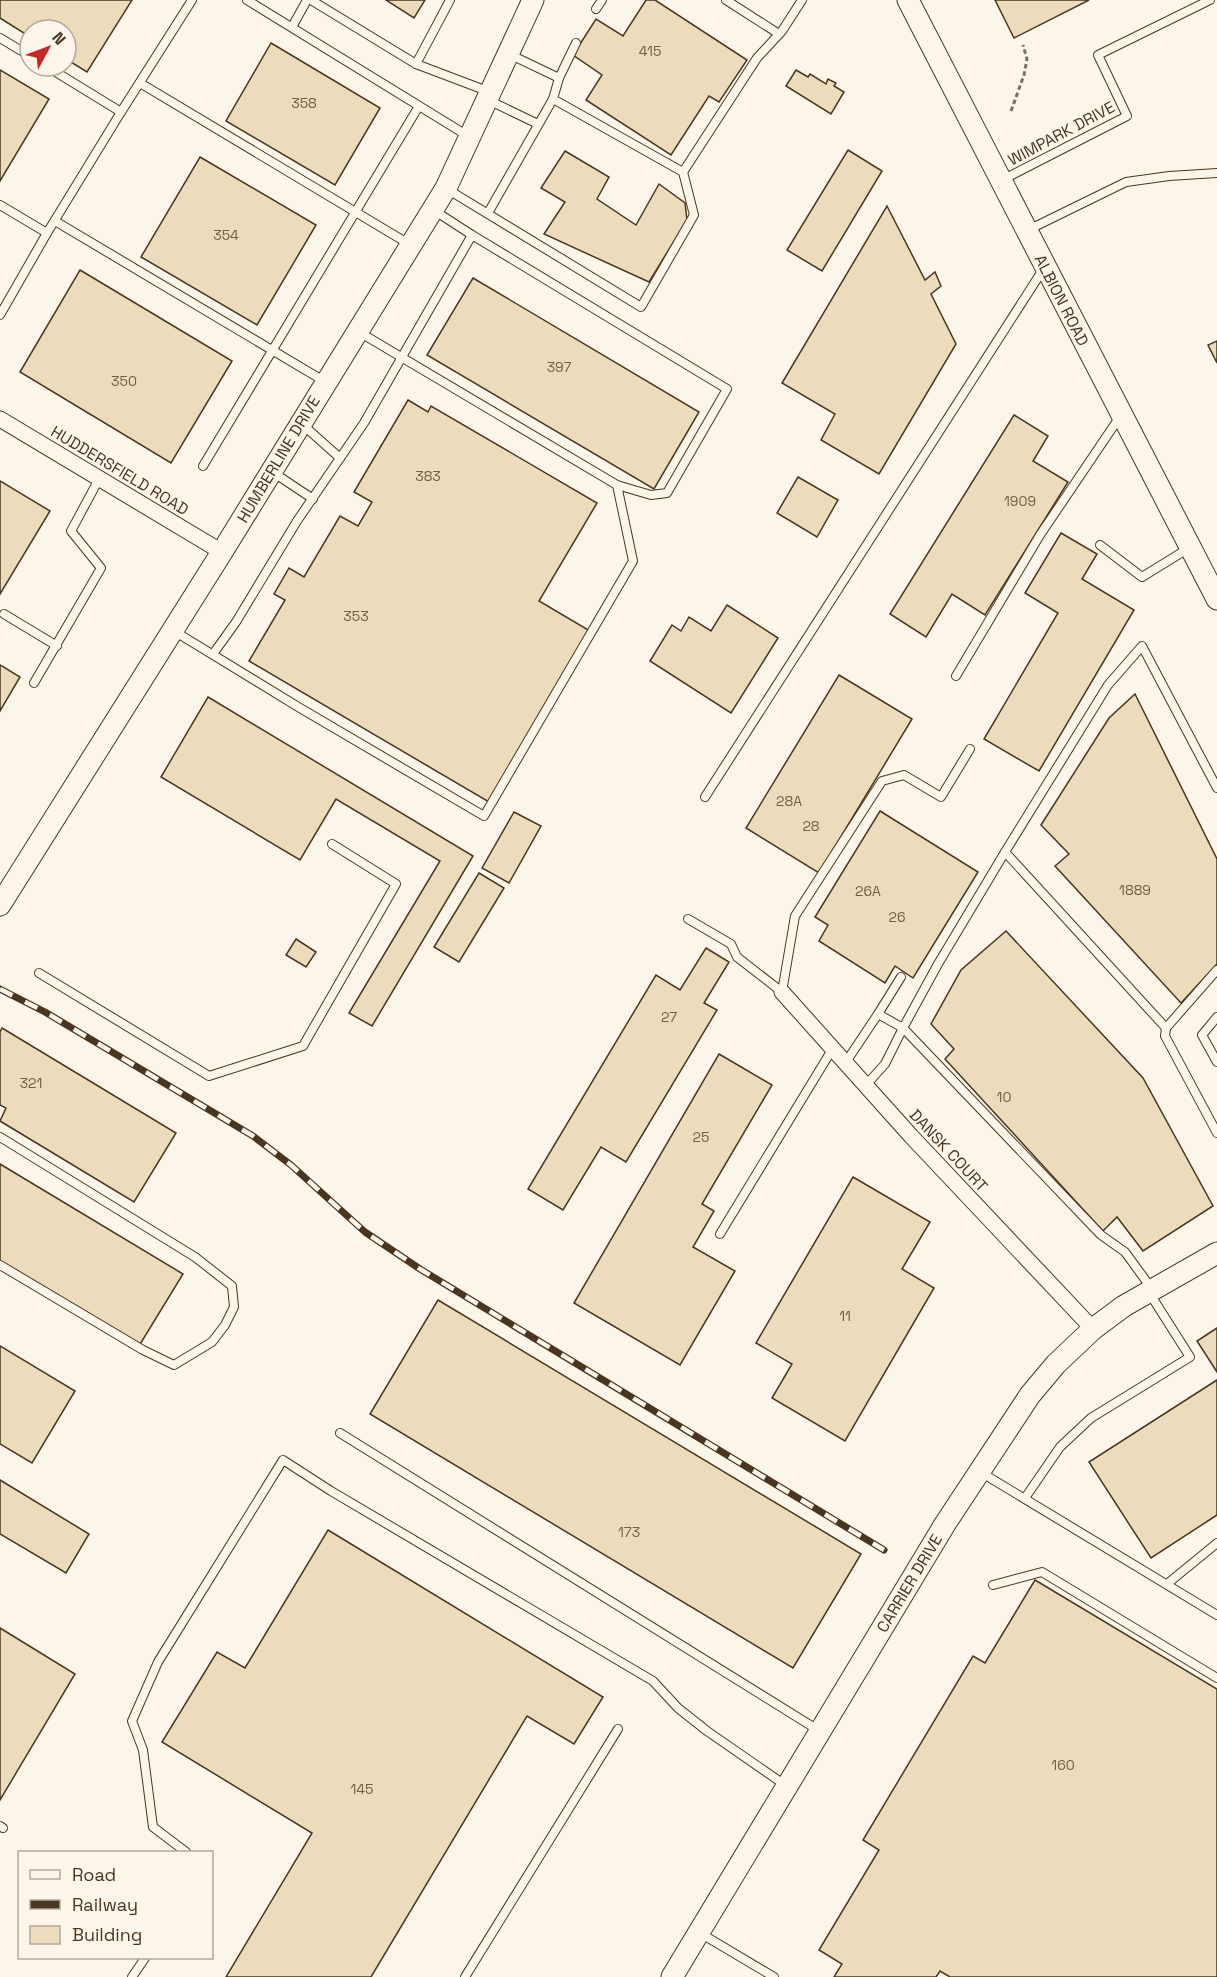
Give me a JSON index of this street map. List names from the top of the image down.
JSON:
{
  "streets": {
    "street": [
      "ALBION ROAD",
      "HUMBERLINE DRIVE",
      "HUDDERSFIELD ROAD",
      "DANSK COURT",
      "CARRIER DRIVE"
    ],
    "lane": ["WIMPARK DRIVE"]
  },
  "crossings": [
    ["WIMPARK DRIVE", "ALBION ROAD"],
    ["HUMBERLINE DRIVE", "HUDDERSFIELD ROAD"],
    ["DANSK COURT", "CARRIER DRIVE"]
  ],
  "house_numbers": [
    "415",
    "358",
    "354",
    "397",
    "350",
    "383",
    "1909",
    "353",
    "28A",
    "28",
    "1889",
    "26A",
    "26",
    "27",
    "321",
    "10",
    "25",
    "11",
    "173",
    "160",
    "145"
  ],
  "legend": ["Road", "Railway", "Building"],
  "north": "top right"
}
